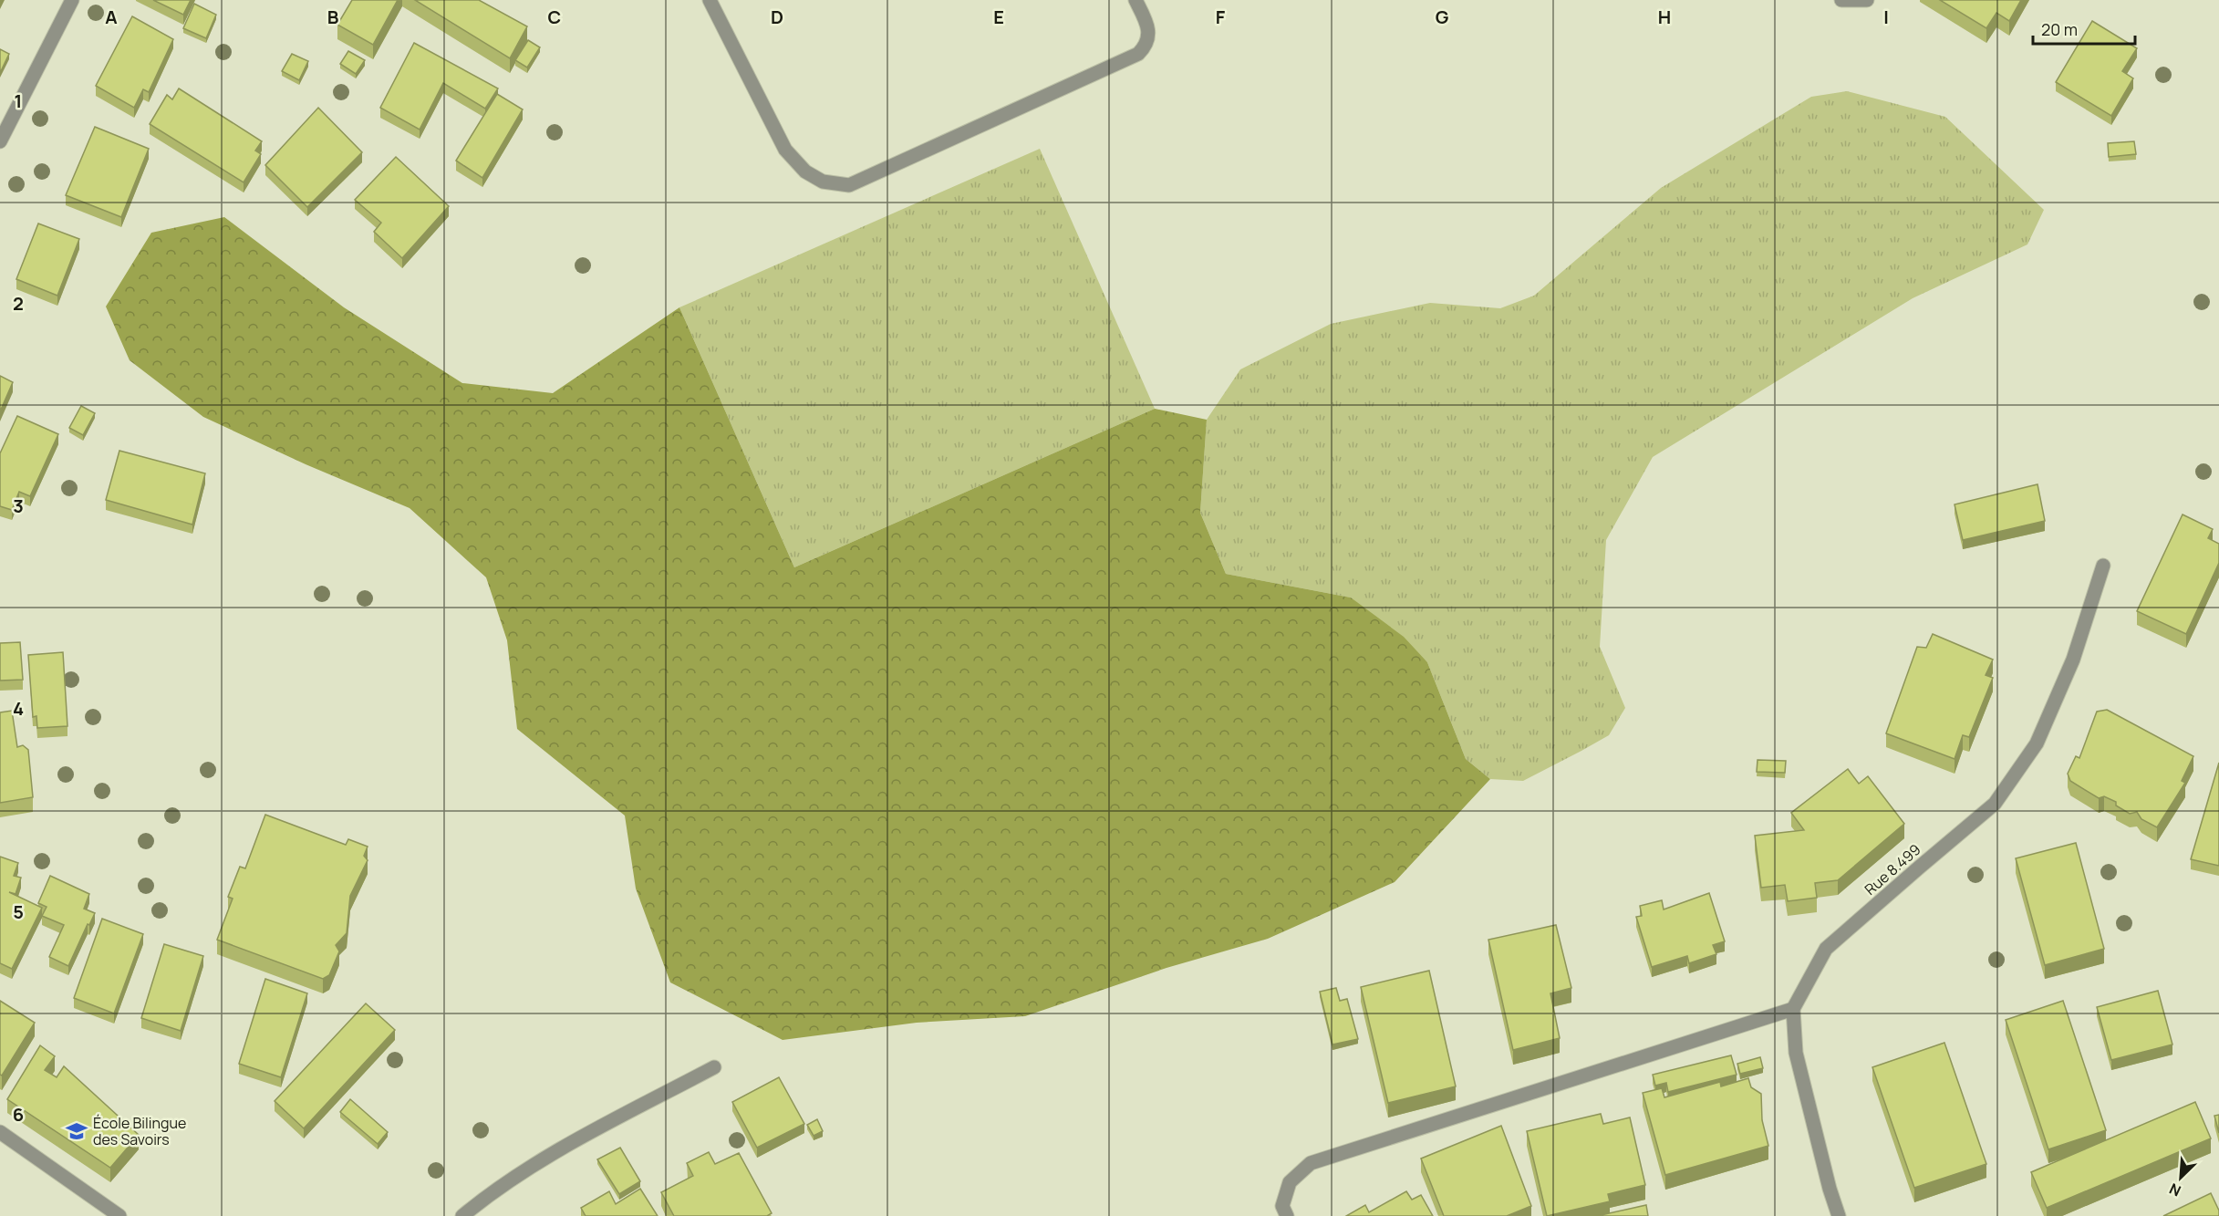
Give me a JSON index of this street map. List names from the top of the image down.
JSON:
{
  "streets": {
    "street": ["Rue 8.499"]
  },
  "places": {
    "school or university": ["École Bilingue des Savoirs"]
  },
  "scale_bar": "20 m",
  "north": "bottom left",
  "grid": {
    "columns": [
      "A",
      "B",
      "C",
      "D",
      "E",
      "F",
      "G",
      "H",
      "I"
    ],
    "rows": [
      "1",
      "2",
      "3",
      "4",
      "5",
      "6"
    ]
  }
}
